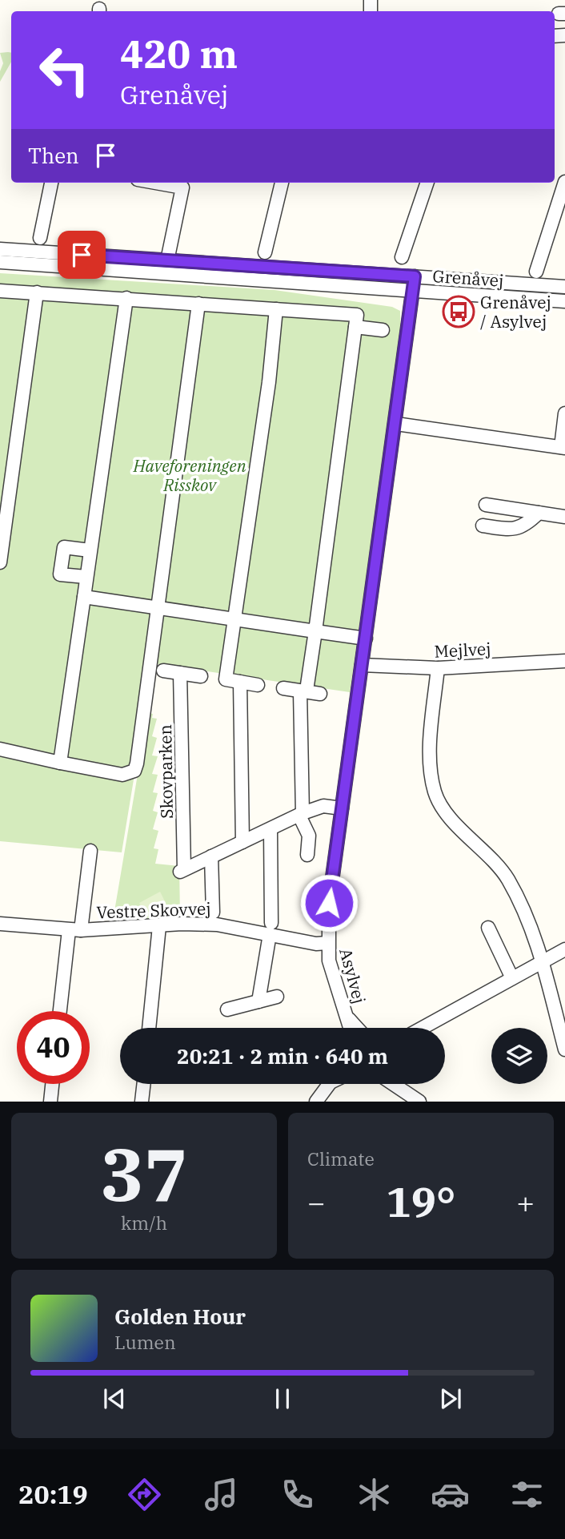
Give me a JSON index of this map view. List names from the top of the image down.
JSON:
{
  "streets": {
    "street": [
      "Grenåvej",
      "Mejlvej",
      "Skovparken",
      "Vestre Skovvej",
      "Asylvej"
    ]
  },
  "crossings": [
    ["Grenåvej", "Asylvej"],
    ["Mejlvej", "Asylvej"],
    ["Skovparken", "Asylvej"],
    ["Vestre Skovvej", "Asylvej"]
  ],
  "parks": ["Haveforeningen Risskov"],
  "places": {
    "bus stop": ["Grenåvej / Asylvej"]
  },
  "page": {
    "turn": ["420 m", "Grenåvej"],
    "then": "Then",
    "limit": "40",
    "trip": "20:21 · 2 min · 640 m",
    "tile": [
      ["37", "km/h"],
      "Climate"
    ],
    "heat": ["−", "19°", "+"],
    "song": ["Golden Hour", "Lumen"],
    "tabs": "20:19"
  }
}
